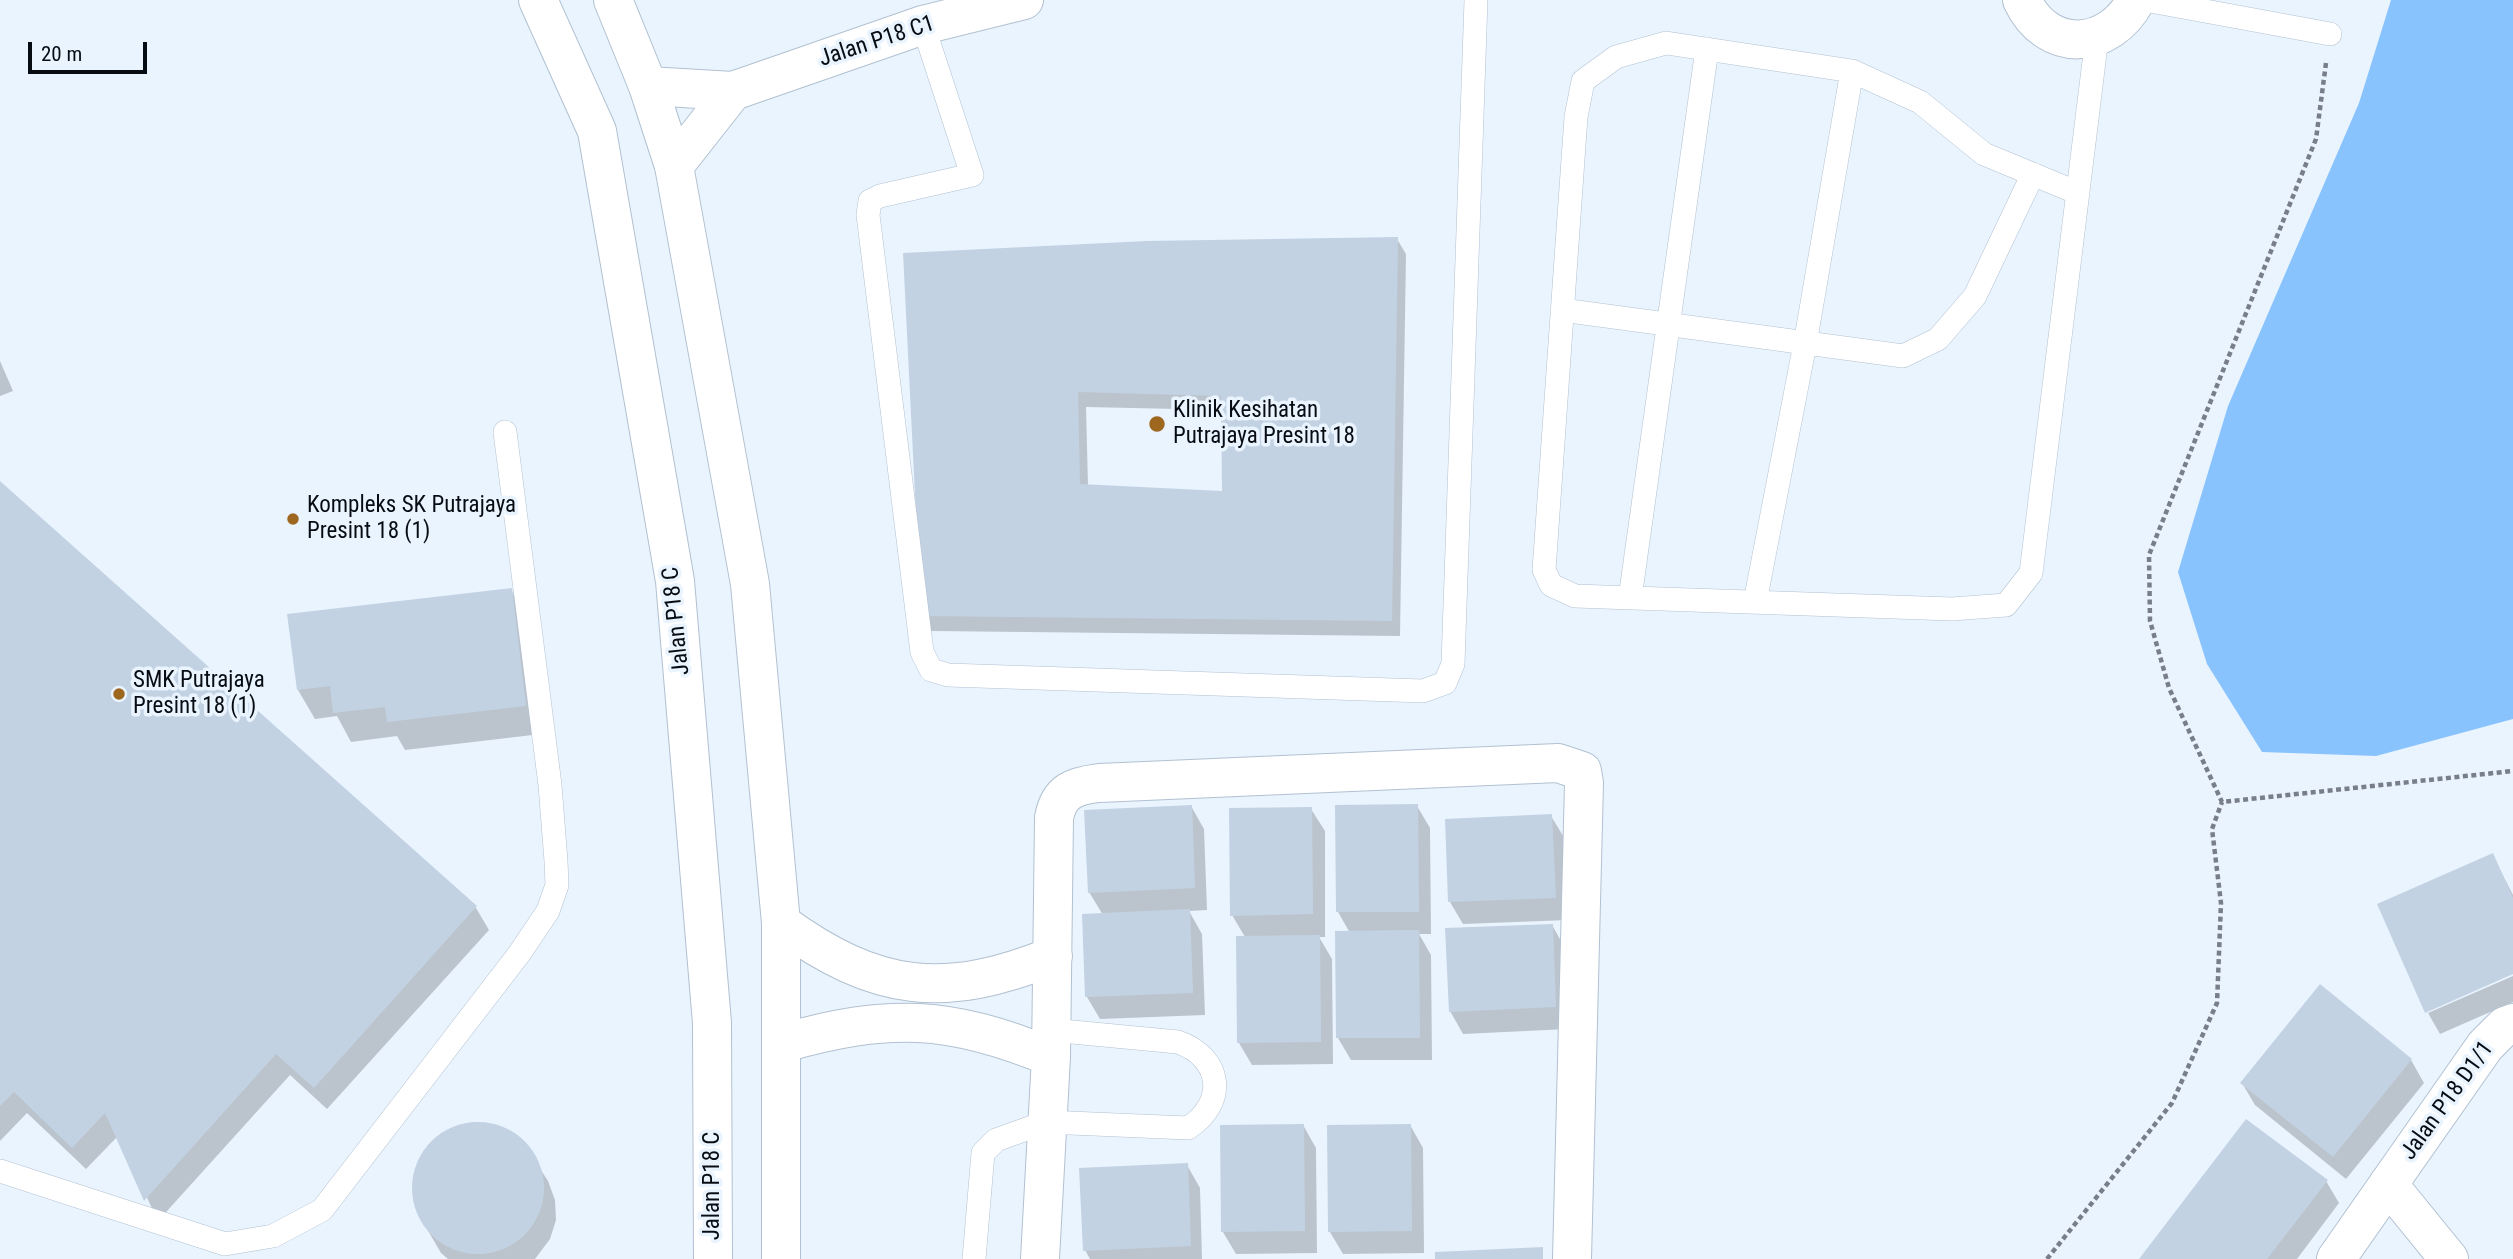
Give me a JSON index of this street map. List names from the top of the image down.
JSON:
{
  "streets": {
    "street": ["Jalan P18 C1", "Jalan P18 C", "Jalan P18 D1/1"]
  },
  "places": ["Klinik Kesihatan Putrajaya Presint 18", "Kompleks SK Putrajaya Presint 18 (1)", "SMK Putrajaya Presint 18 (1)"],
  "scale_bar": "20 m"
}
